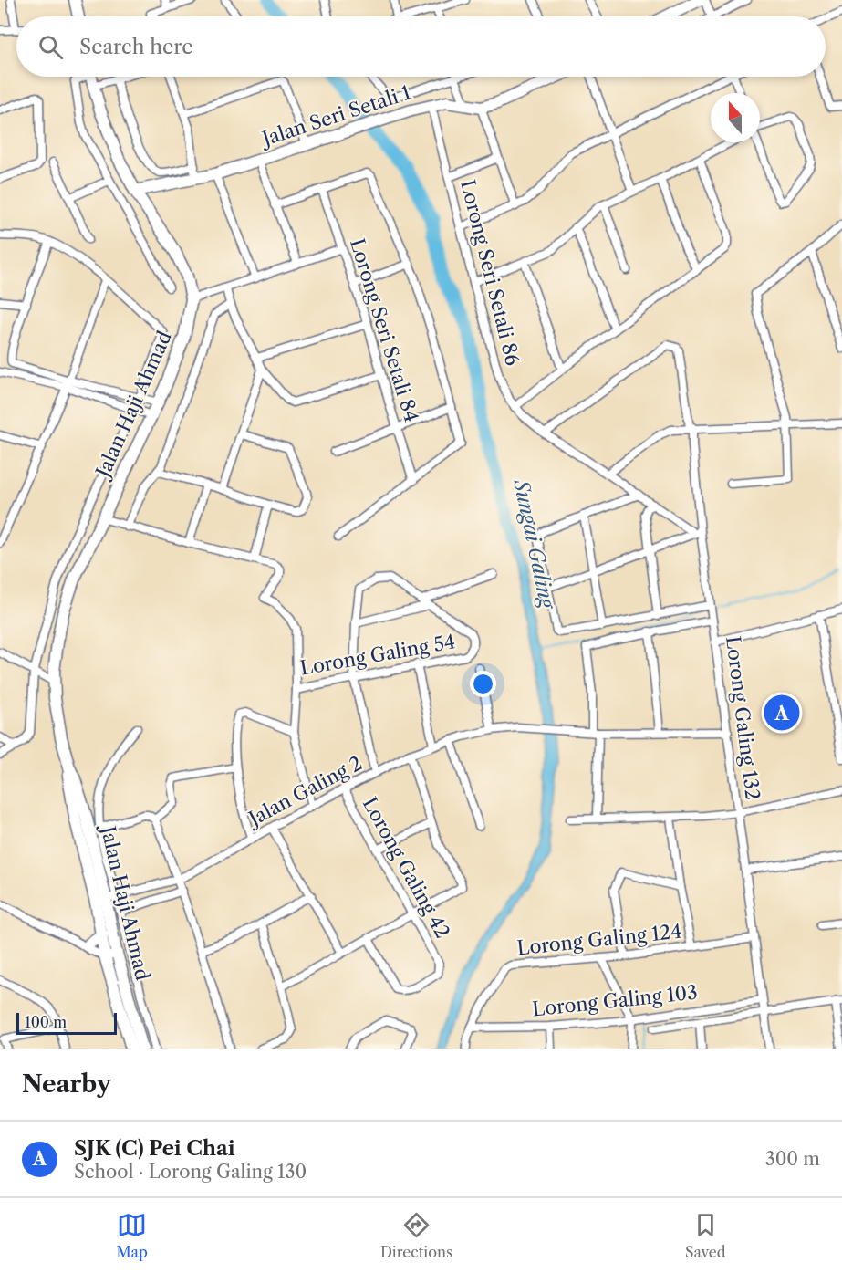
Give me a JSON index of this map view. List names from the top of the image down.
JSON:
{
  "streets": {
    "street": [
      "Jalan Seri Setali 1",
      "Lorong Seri Setali 86",
      "Lorong Seri Setali 84",
      "Jalan Haji Ahmad",
      "Lorong Galing 54",
      "Lorong Galing 132",
      "Jalan Galing 2",
      "Lorong Galing 42",
      "Lorong Galing 124",
      "Lorong Galing 103"
    ]
  },
  "crossings": [
    ["Jalan Seri Setali 1", "Lorong Seri Setali 86"],
    ["Jalan Seri Setali 1", "Jalan Haji Ahmad"],
    ["Lorong Seri Setali 86", "Lorong Galing 132"],
    ["Jalan Haji Ahmad", "Jalan Galing 2"],
    ["Lorong Galing 132", "Jalan Galing 2"],
    ["Lorong Galing 132", "Lorong Galing 124"],
    ["Lorong Galing 132", "Lorong Galing 103"],
    ["Jalan Galing 2", "Lorong Galing 42"],
    ["Lorong Galing 124", "Lorong Galing 103"]
  ],
  "water": ["Sungai Galing"],
  "scale_bar": "100 m",
  "north": "top",
  "page": {
    "search": "Search here",
    "pins": "A",
    "scale": "100 m",
    "heading": "Nearby",
    "list": [
      {
        "mark": "A",
        "name": "SJK (C) Pei Chai",
        "note": "School · Lorong Galing 130",
        "value": "300 m"
      }
    ],
    "nav": ["Map", "Directions", "Saved"]
  }
}
